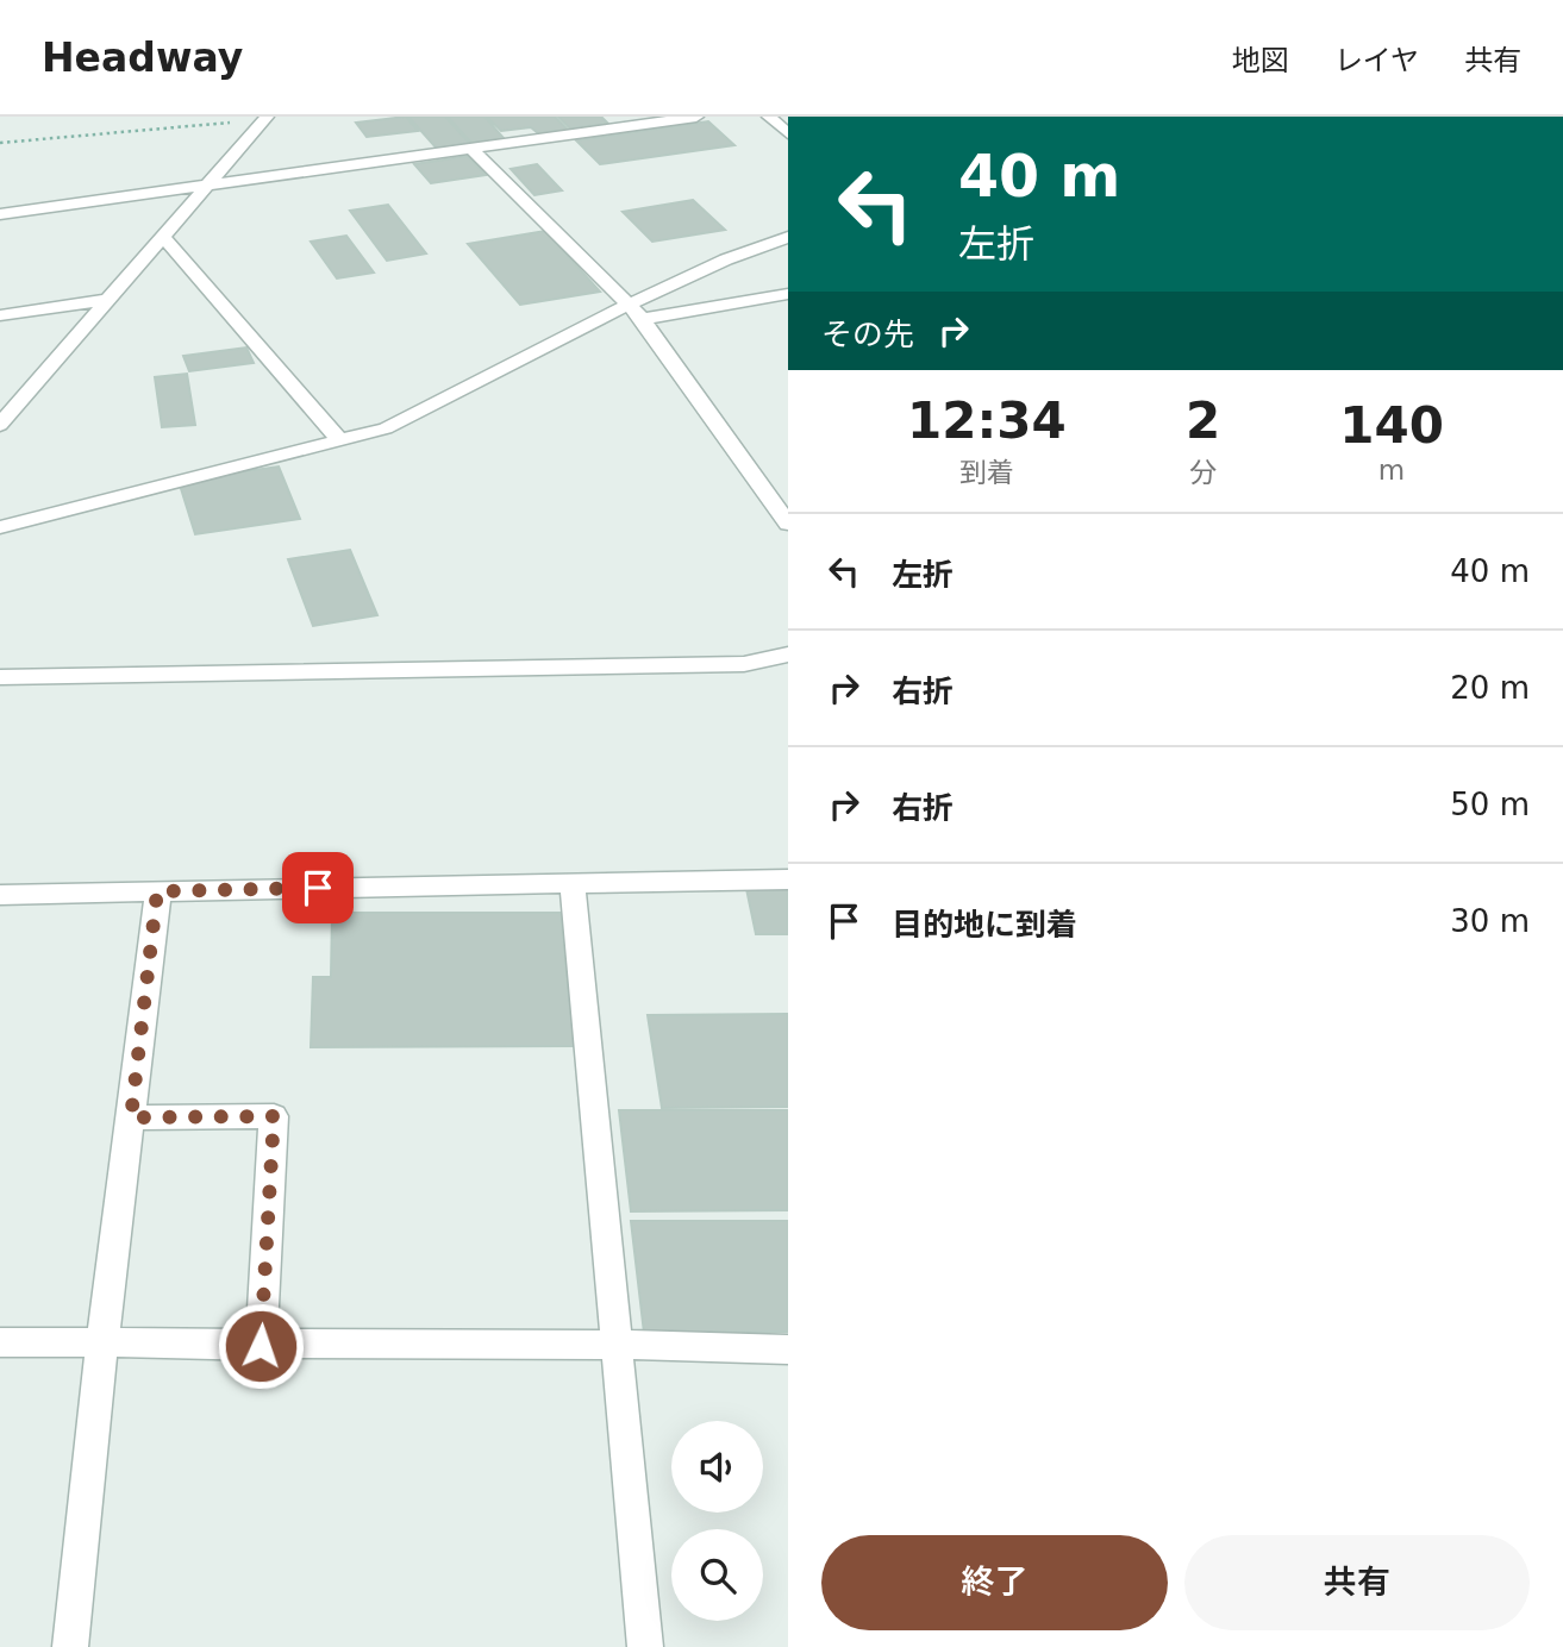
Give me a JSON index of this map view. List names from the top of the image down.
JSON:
{
  "page": {
    "header": "Headway",
    "nav": ["地図", "レイヤ", "共有"],
    "turn": ["40 m", "左折"],
    "then": "その先",
    "eta": [
      "12:34",
      "到着",
      "2",
      "分",
      "140",
      "m"
    ],
    "list": [
      {
        "name": "左折",
        "value": "40 m"
      },
      {
        "name": "右折",
        "value": "20 m"
      },
      {
        "name": "右折",
        "value": "50 m"
      },
      {
        "name": "目的地に到着",
        "value": "30 m"
      }
    ],
    "buttons": ["終了", "共有"]
  }
}
